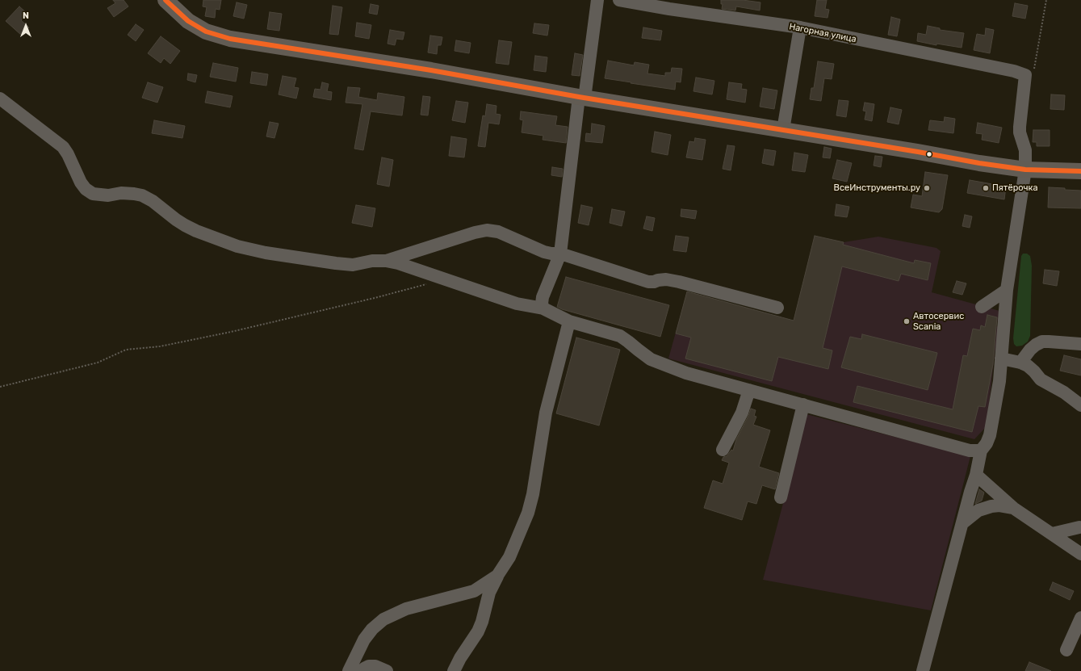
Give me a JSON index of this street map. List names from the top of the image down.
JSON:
{
  "streets": {
    "street": ["Нагорная улица"]
  },
  "places": ["ВсеИнструменты.ру", "Пятёрочка", "Автосервис Scania"],
  "north": "top"
}
